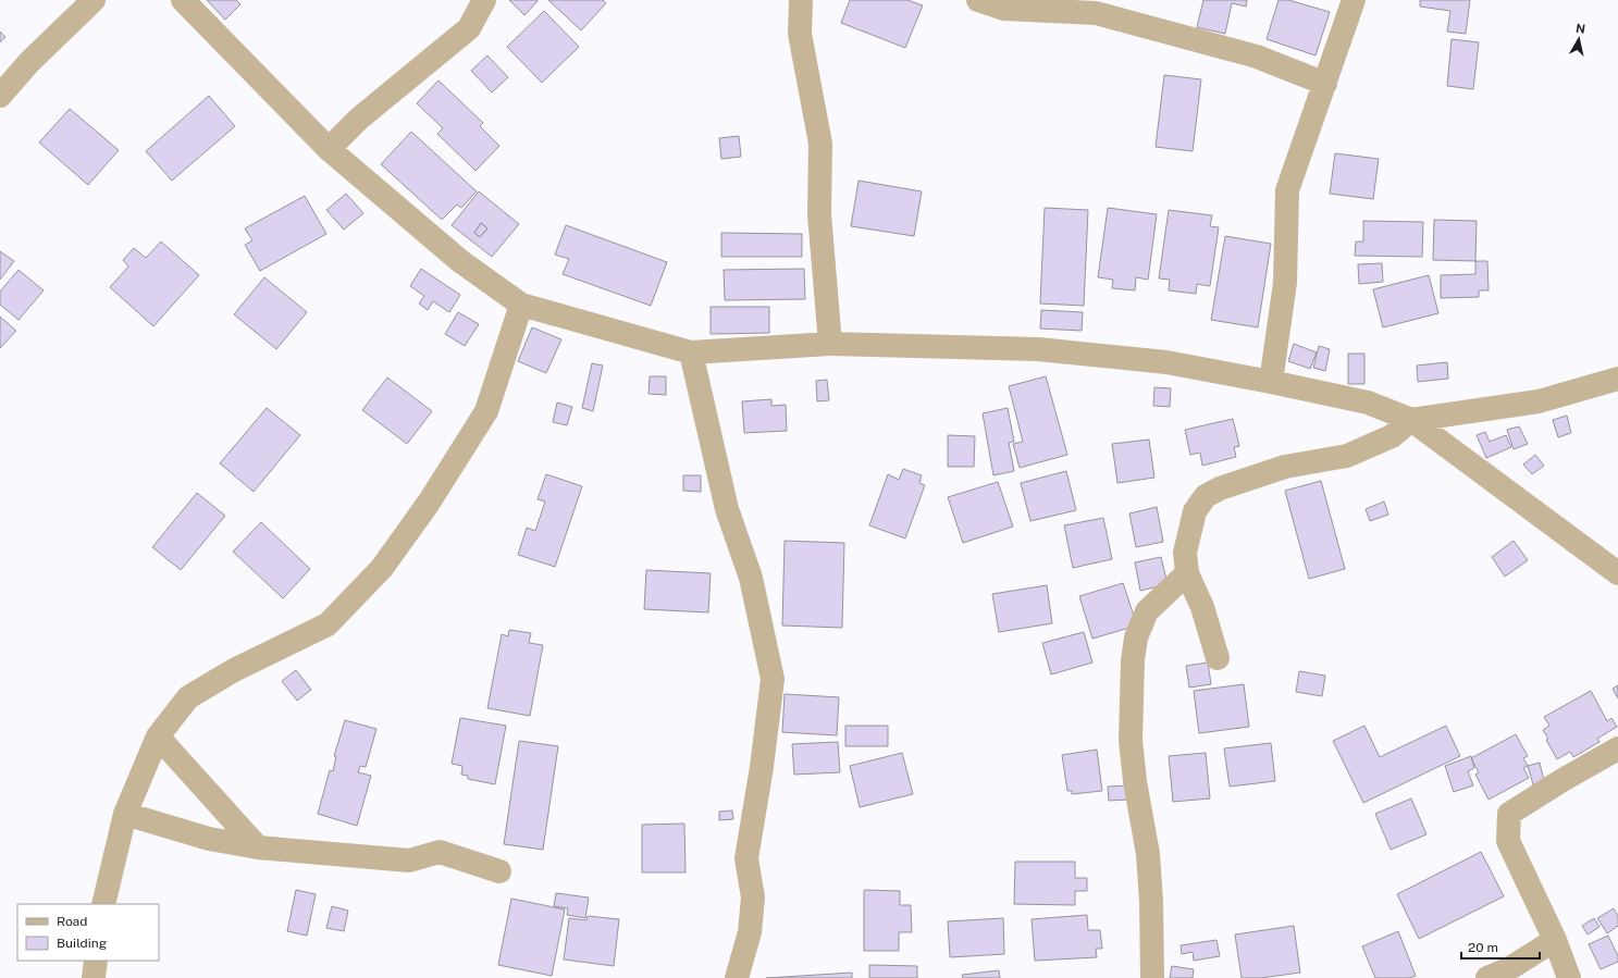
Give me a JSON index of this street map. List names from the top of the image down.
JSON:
{
  "legend": ["Road", "Building"],
  "scale_bar": "20 m",
  "north": "top"
}
